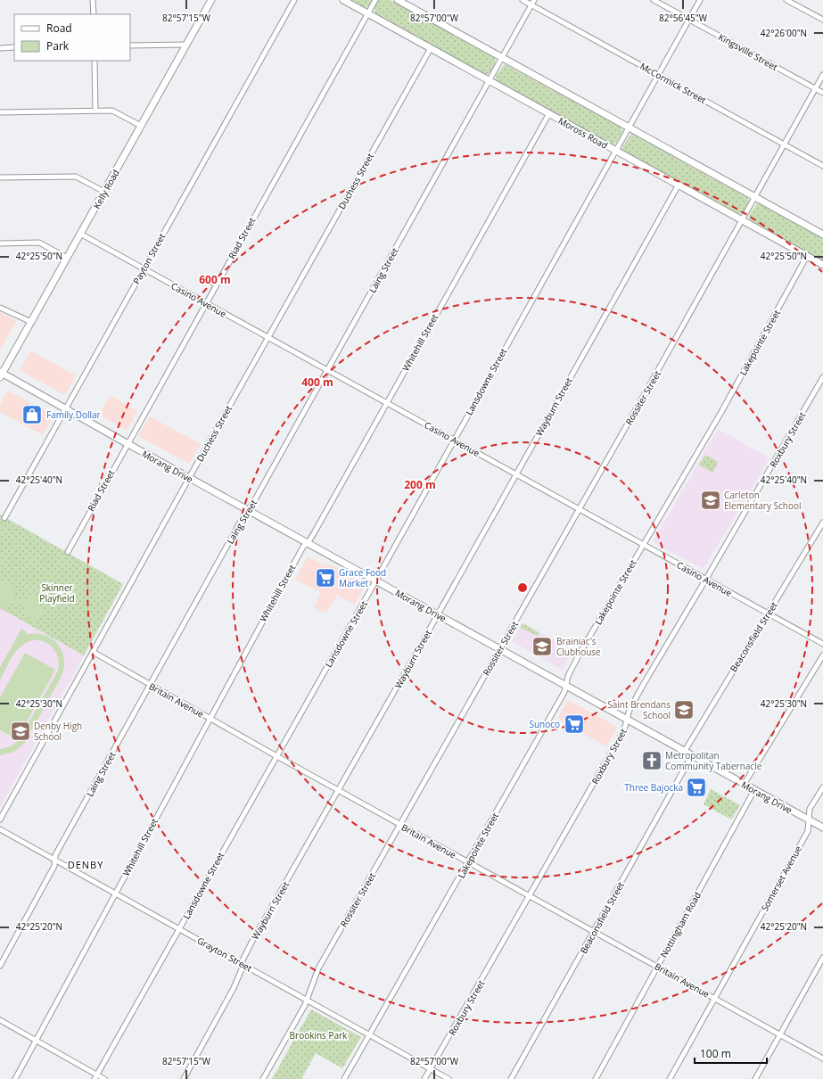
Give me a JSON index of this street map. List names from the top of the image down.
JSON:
{
  "streets": {
    "street": [
      "Kingsville Street",
      "McCormick Street",
      "Moross Road",
      "Duchess Street",
      "Kelly Road",
      "Riad Street",
      "Payton Street",
      "Laing Street",
      "Casino Avenue",
      "Whitehill Street",
      "Lakepointe Street",
      "Lansdowne Street",
      "Rossiter Street",
      "Wayburn Street",
      "Roxbury Street",
      "Morang Drive",
      "Beaconsfield Street",
      "Britain Avenue",
      "Somerset Avenue",
      "Nottingham Road",
      "Grayton Street"
    ]
  },
  "crossings": [
    ["Kingsville Street", "Lansdowne Street"],
    ["Kingsville Street", "Rossiter Street"],
    ["McCormick Street", "Laing Street"],
    ["McCormick Street", "Lansdowne Street"],
    ["McCormick Street", "Rossiter Street"],
    ["Moross Road", "Duchess Street"],
    ["Moross Road", "Riad Street"],
    ["Moross Road", "Laing Street"],
    ["Moross Road", "Whitehill Street"],
    ["Moross Road", "Lakepointe Street"],
    ["Moross Road", "Lansdowne Street"],
    ["Moross Road", "Rossiter Street"],
    ["Moross Road", "Wayburn Street"],
    ["Duchess Street", "Casino Avenue"],
    ["Duchess Street", "Morang Drive"],
    ["Duchess Street", "Britain Avenue"],
    ["Kelly Road", "Casino Avenue"],
    ["Kelly Road", "Morang Drive"],
    ["Riad Street", "Casino Avenue"],
    ["Riad Street", "Morang Drive"],
    ["Payton Street", "Casino Avenue"],
    ["Payton Street", "Morang Drive"],
    ["Laing Street", "Casino Avenue"],
    ["Laing Street", "Morang Drive"],
    ["Laing Street", "Britain Avenue"],
    ["Laing Street", "Grayton Street"],
    ["Casino Avenue", "Whitehill Street"],
    ["Casino Avenue", "Lakepointe Street"],
    ["Casino Avenue", "Lansdowne Street"],
    ["Casino Avenue", "Rossiter Street"],
    ["Casino Avenue", "Wayburn Street"],
    ["Casino Avenue", "Roxbury Street"],
    ["Casino Avenue", "Beaconsfield Street"],
    ["Whitehill Street", "Morang Drive"],
    ["Whitehill Street", "Britain Avenue"],
    ["Whitehill Street", "Grayton Street"],
    ["Lakepointe Street", "Morang Drive"],
    ["Lakepointe Street", "Britain Avenue"],
    ["Lakepointe Street", "Grayton Street"],
    ["Lansdowne Street", "Morang Drive"],
    ["Lansdowne Street", "Britain Avenue"],
    ["Lansdowne Street", "Grayton Street"],
    ["Rossiter Street", "Morang Drive"],
    ["Rossiter Street", "Britain Avenue"],
    ["Rossiter Street", "Grayton Street"],
    ["Wayburn Street", "Morang Drive"],
    ["Wayburn Street", "Britain Avenue"],
    ["Wayburn Street", "Grayton Street"],
    ["Roxbury Street", "Morang Drive"],
    ["Roxbury Street", "Britain Avenue"],
    ["Roxbury Street", "Grayton Street"],
    ["Morang Drive", "Beaconsfield Street"],
    ["Morang Drive", "Somerset Avenue"],
    ["Morang Drive", "Nottingham Road"],
    ["Beaconsfield Street", "Britain Avenue"],
    ["Britain Avenue", "Somerset Avenue"],
    ["Britain Avenue", "Nottingham Road"]
  ],
  "districts": ["DENBY"],
  "parks": ["Skinner Playfield", "Brookins Park"],
  "places": {
    "shop": ["Family Dollar"],
    "school or university": [
      "Carleton Elementary School",
      "Brainiac's Clubhouse",
      "Saint Brendans School",
      "Denby High School"
    ],
    "supermarket": ["Grace Food Market", "Sunoco", "Three Bajocka"],
    "church": ["Metropolitan Community Tabernacle"]
  },
  "legend": ["Road", "Park"],
  "scale_bar": "100 m",
  "coordinates": [
    "82°57'15\"W",
    "82°57'00\"W",
    "82°56'45\"W",
    "42°26'00\"N",
    "42°25'50\"N",
    "42°25'40\"N",
    "42°25'30\"N",
    "42°25'20\"N"
  ],
  "rings": ["600 m", "400 m", "200 m"]
}
